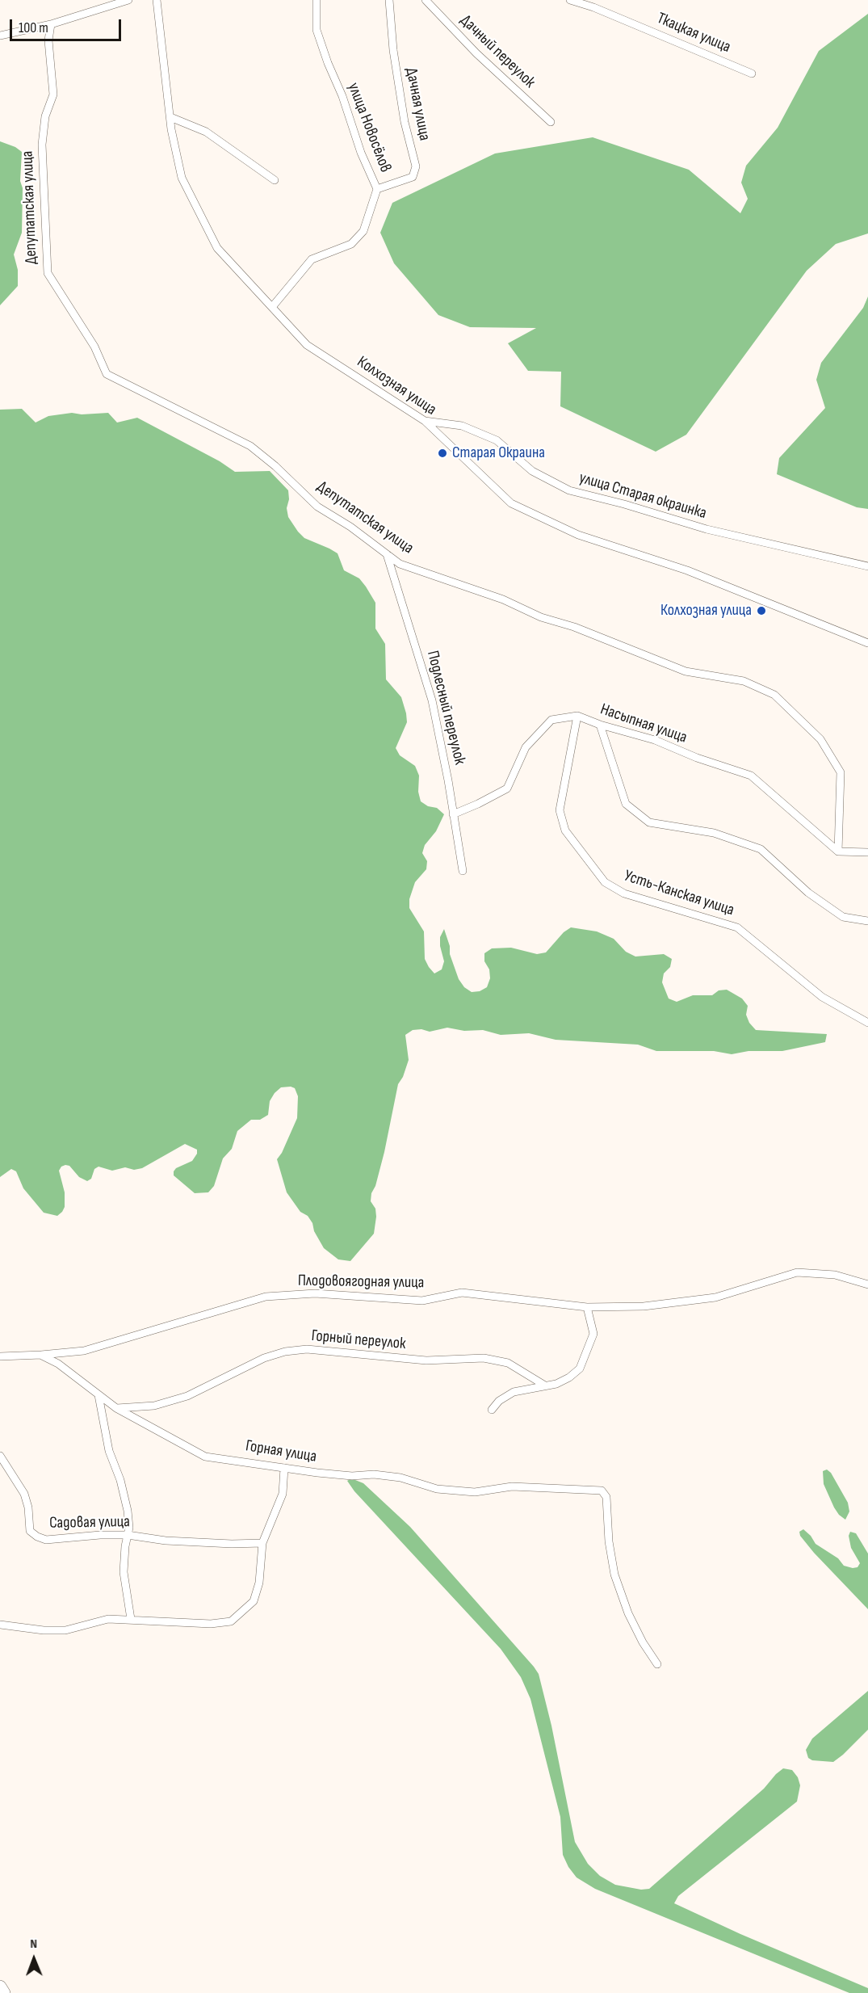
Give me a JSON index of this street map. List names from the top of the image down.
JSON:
{
  "streets": {
    "street": [
      "Ткацкая улица",
      "Дачный переулок",
      "Дачная улица",
      "улица Новосёлов",
      "Депутатская улица",
      "Колхозная улица",
      "улица Старая окраинка",
      "Подлесный переулок",
      "Насыпная улица",
      "Усть-Канская улица",
      "Плодовоягодная улица",
      "Горный переулок",
      "Горная улица",
      "Садовая улица"
    ]
  },
  "crossings": [
    ["Дачная улица", "улица Новосёлов"],
    ["улица Новосёлов", "Колхозная улица"],
    ["Депутатская улица", "Подлесный переулок"],
    ["Депутатская улица", "Насыпная улица"],
    ["Колхозная улица", "улица Старая окраинка"],
    ["Подлесный переулок", "Насыпная улица"],
    ["Насыпная улица", "Усть-Канская улица"],
    ["Плодовоягодная улица", "Горная улица"],
    ["Горный переулок", "Горная улица"]
  ],
  "places": ["Старая Окраина", "Колхозная улица"],
  "scale_bar": "100 m",
  "north": "top"
}
